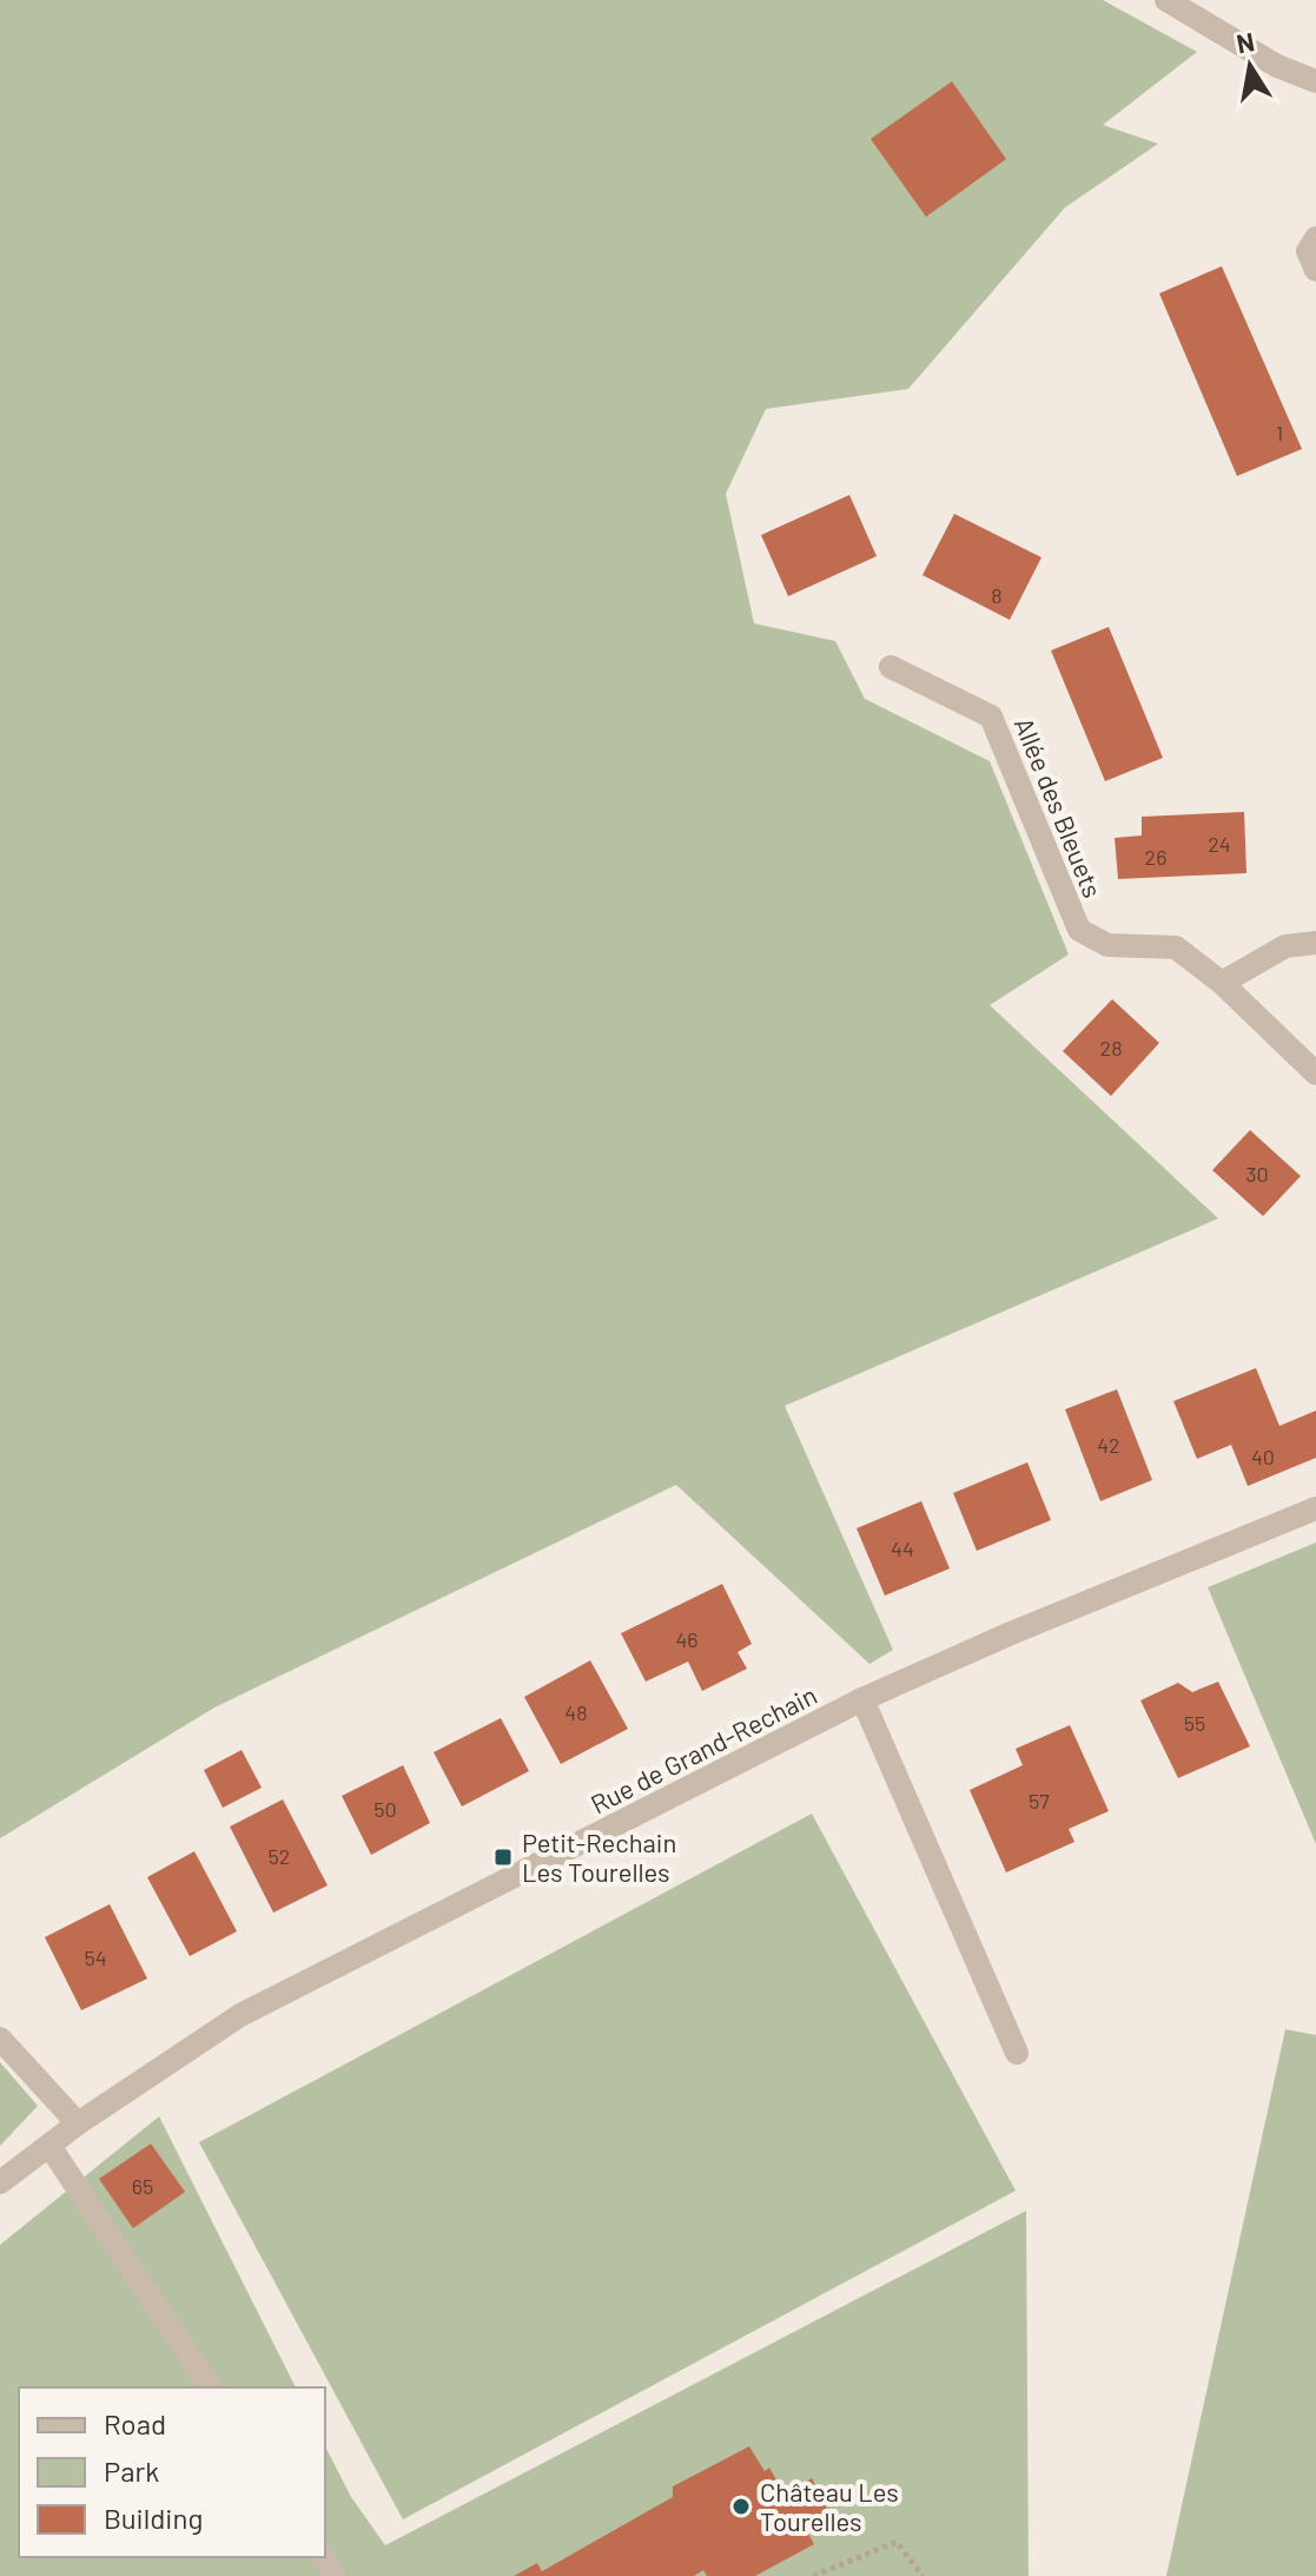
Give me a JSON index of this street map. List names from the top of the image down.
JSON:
{
  "streets": {
    "street": ["Allée des Bleuets", "Rue de Grand-Rechain"]
  },
  "places": {
    "transit": ["Petit-Rechain Les Tourelles"],
    "other": ["Château Les Tourelles"]
  },
  "house_numbers": [
    "1",
    "8",
    "24",
    "26",
    "28",
    "30",
    "42",
    "40",
    "44",
    "46",
    "48",
    "55",
    "57",
    "50",
    "52",
    "54",
    "65"
  ],
  "legend": ["Road", "Park", "Building"],
  "north": "top"
}
